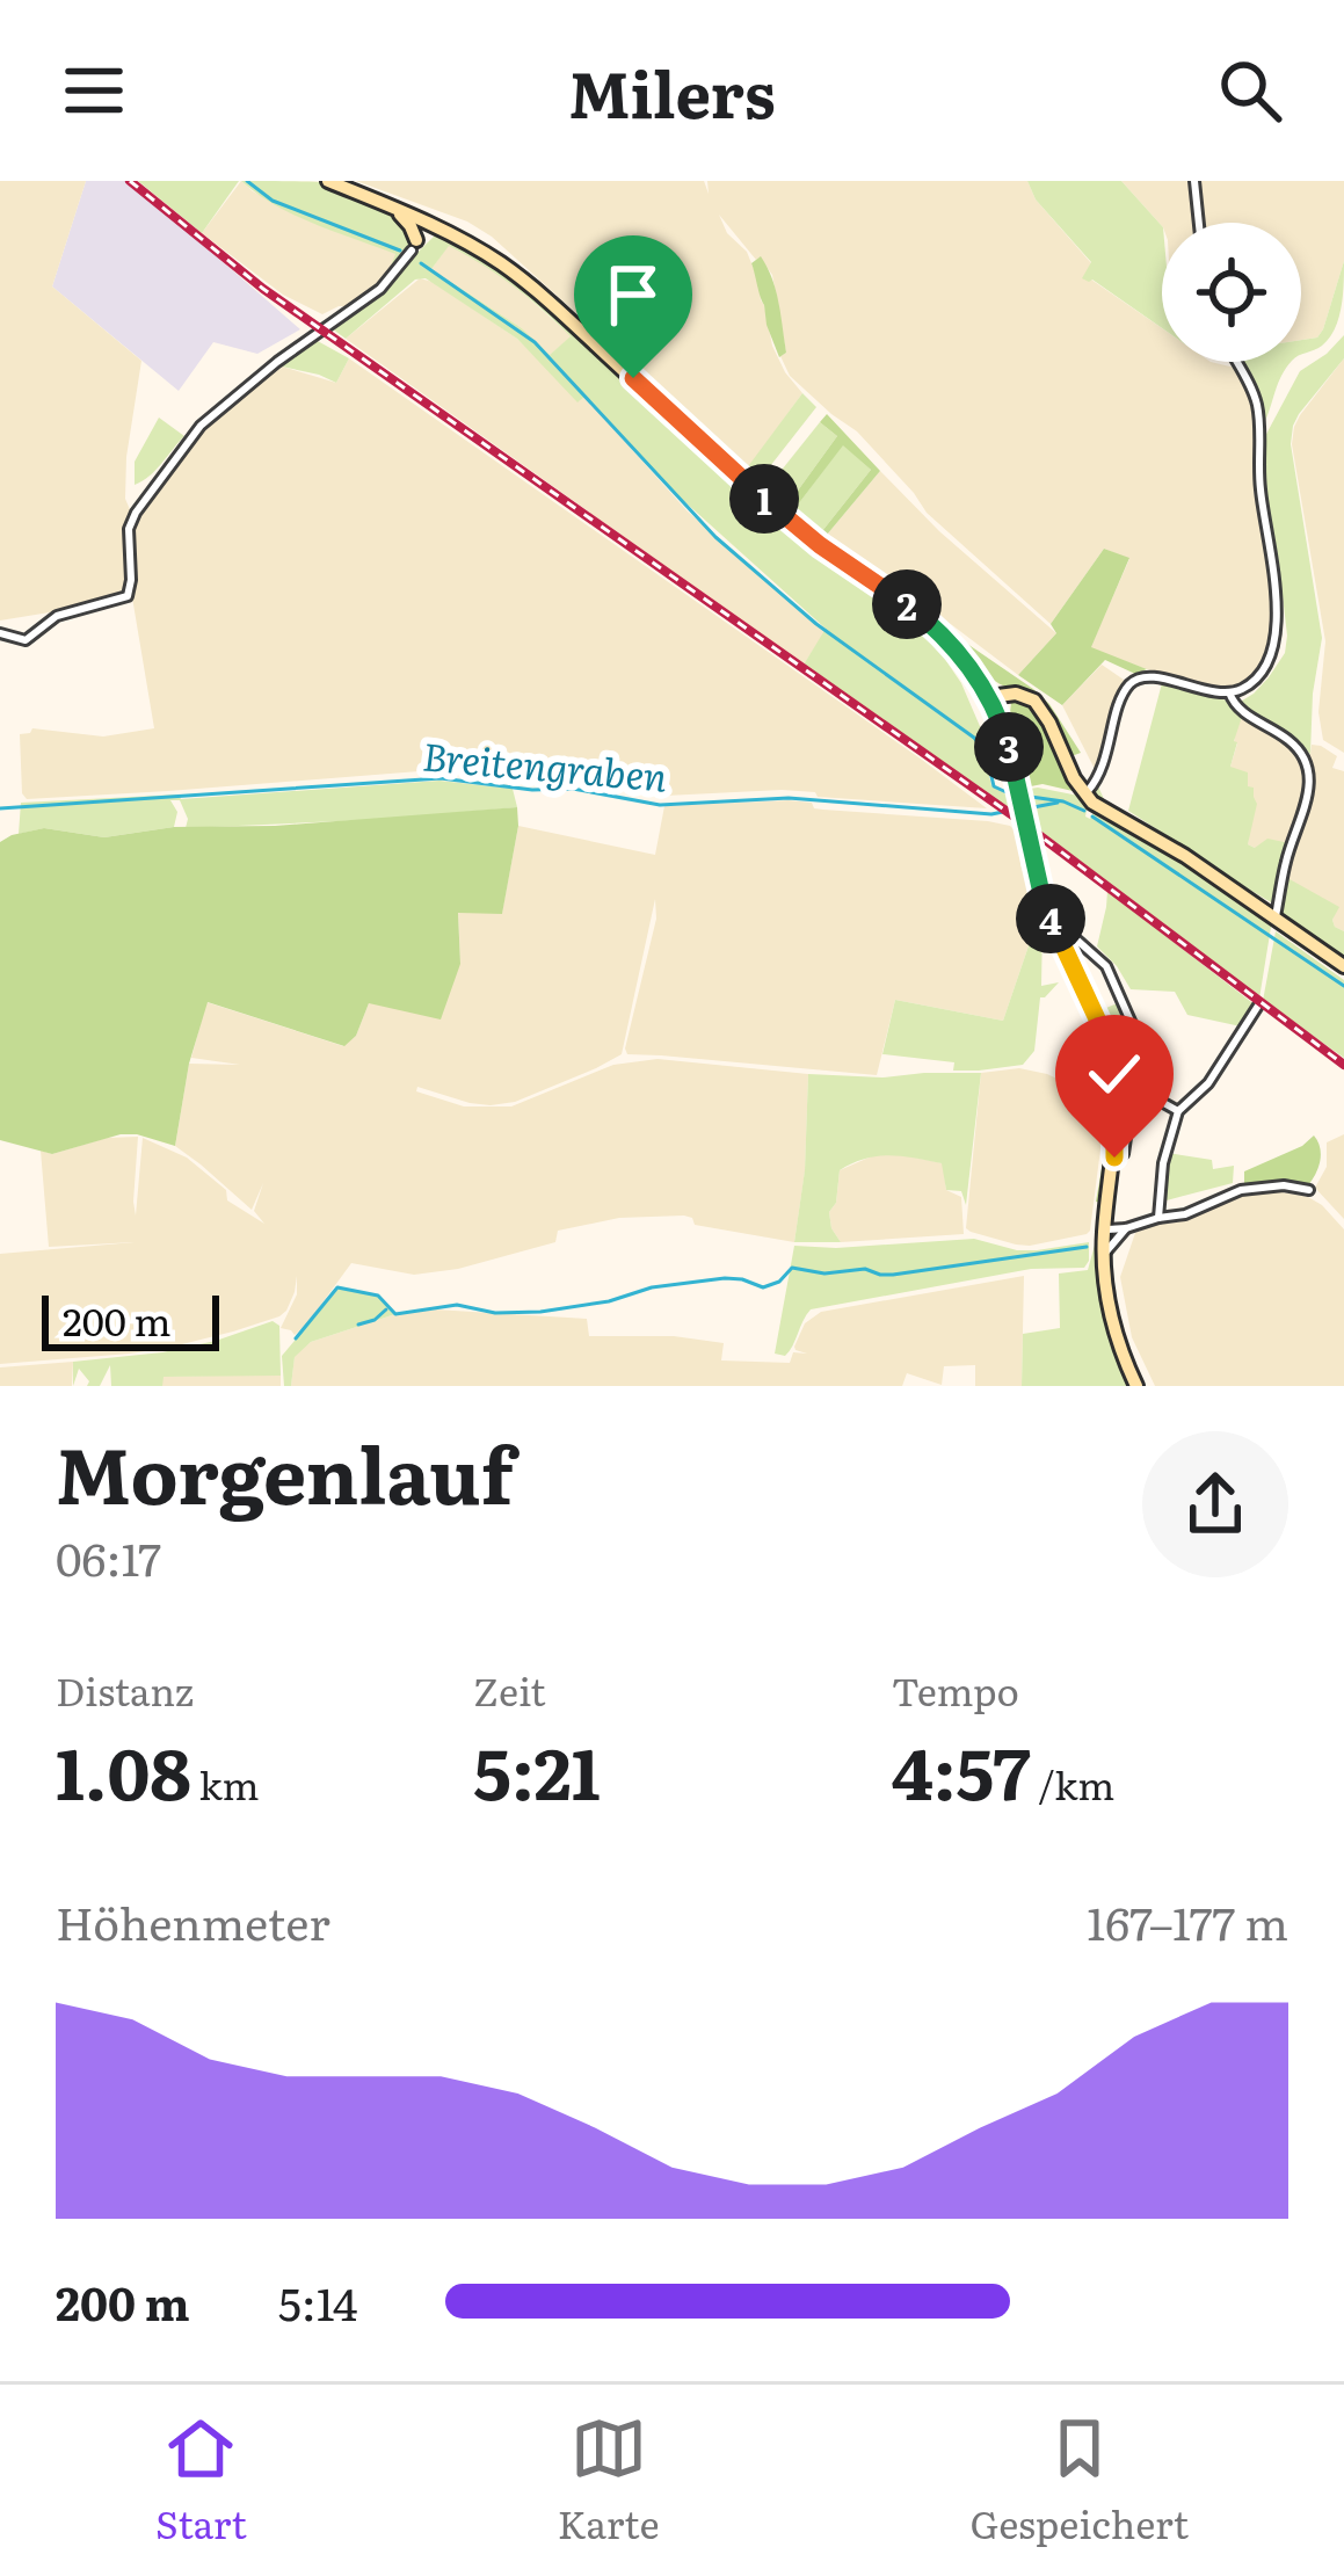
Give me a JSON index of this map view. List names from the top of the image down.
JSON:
{
  "water": ["Breitengraben"],
  "scale_bar": "200 m",
  "page": {
    "header": "Milers",
    "pins": [
      "1",
      "2",
      "3",
      "4"
    ],
    "scale": "200 m",
    "heading": ["Morgenlauf", "06:17"],
    "stats": [
      ["Distanz", "1.08 km"],
      ["Zeit", "5:21"],
      ["Tempo", "4:57 /km"]
    ],
    "chart": ["Höhenmeter", "167–177 m"],
    "list": [
      {
        "name": "200 m",
        "note": "5:14"
      }
    ],
    "tabs": ["Start", "Karte", "Gespeichert"]
  }
}
